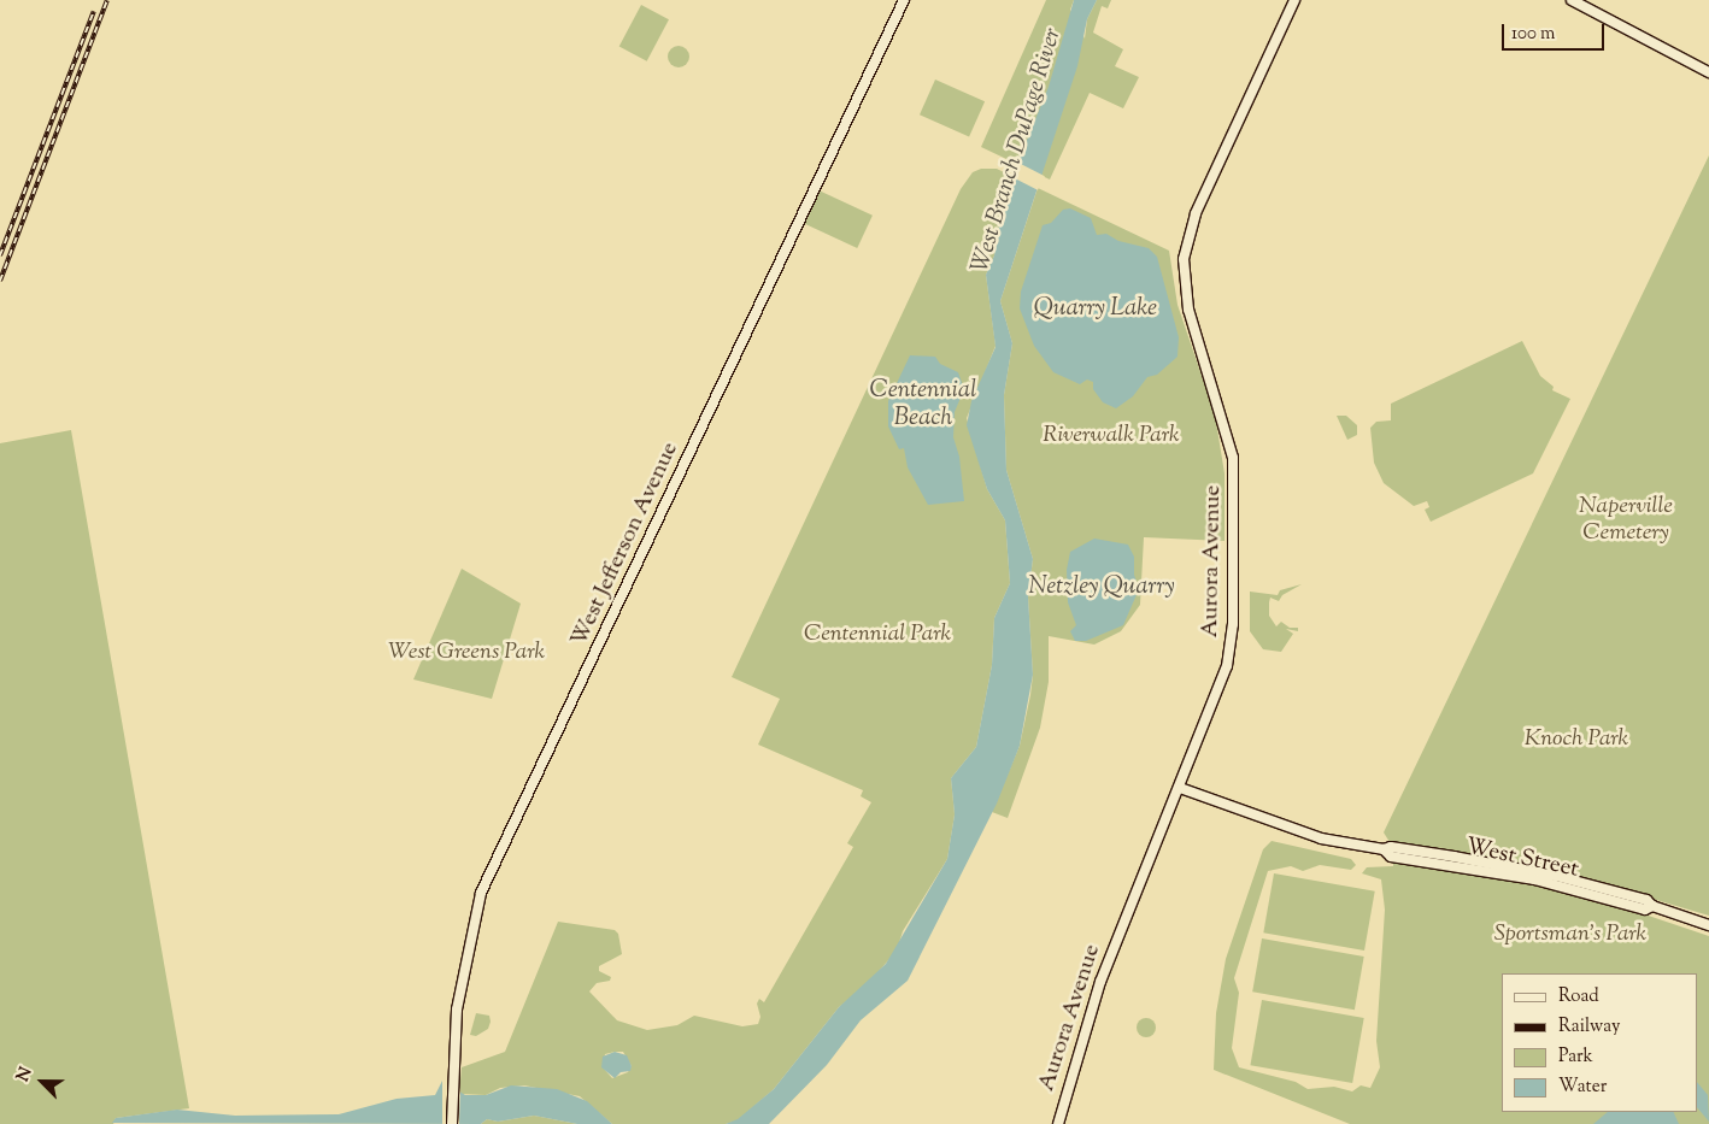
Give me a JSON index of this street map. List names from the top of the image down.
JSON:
{
  "streets": {
    "street": ["West Jefferson Avenue", "Aurora Avenue", "West Street"]
  },
  "crossings": [
    ["Aurora Avenue", "West Street"]
  ],
  "water": [
    "West Branch DuPage River",
    "Quarry Lake",
    "Centennial Beach",
    "Netzley Quarry"
  ],
  "parks": [
    "Riverwalk Park",
    "Naperville Cemetery",
    "Centennial Park",
    "West Greens Park",
    "Knoch Park",
    "Sportsman's Park"
  ],
  "legend": [
    "Road",
    "Railway",
    "Park",
    "Water"
  ],
  "scale_bar": "100 m",
  "north": "top left"
}
